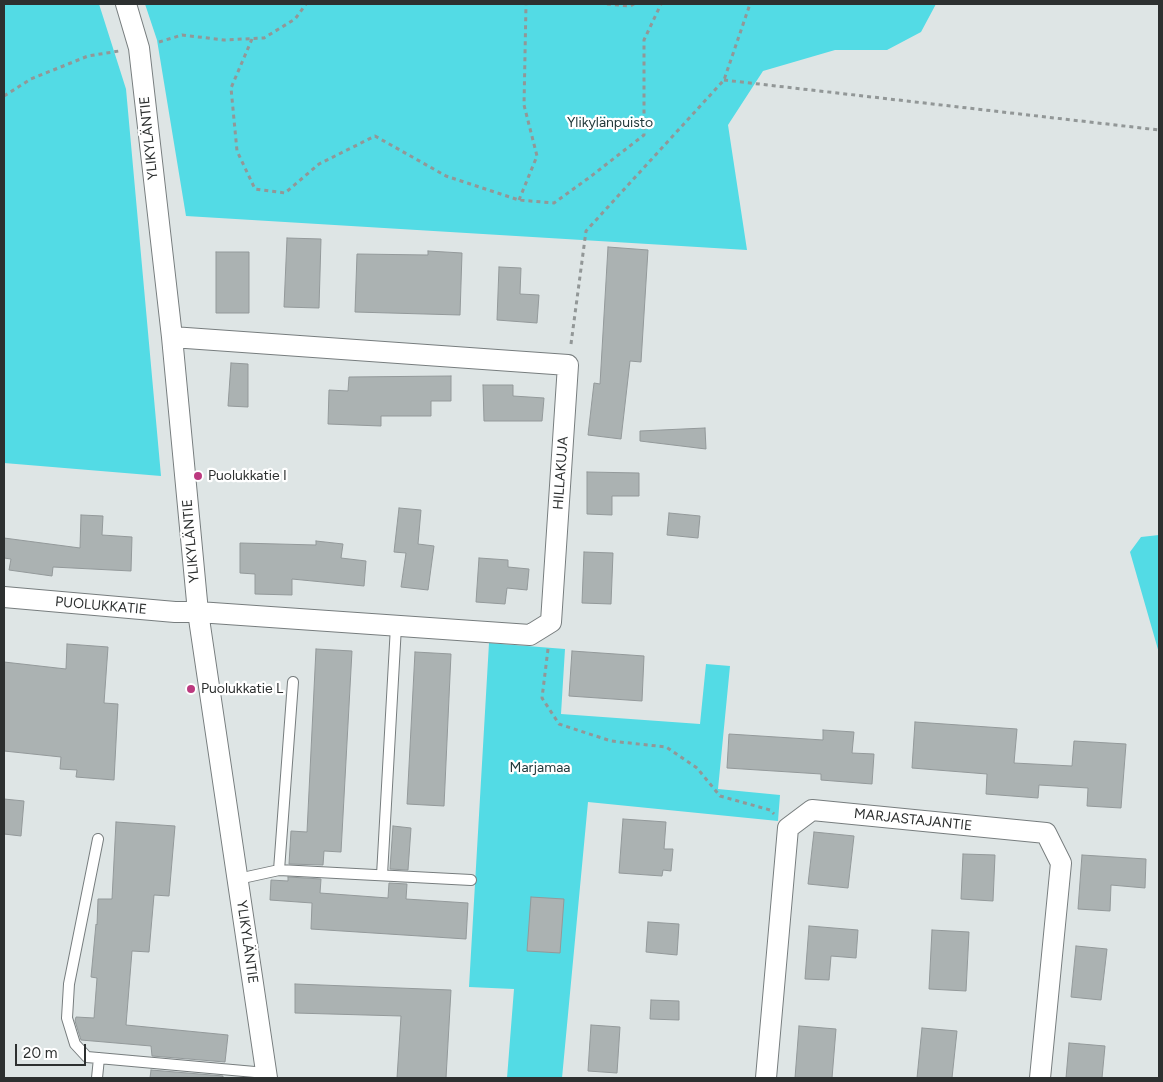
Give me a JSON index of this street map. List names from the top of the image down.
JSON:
{
  "streets": {
    "street": [
      "YLIKYLÄNTIE",
      "HILLAKUJA",
      "PUOLUKKATIE",
      "MARJASTAJANTIE"
    ]
  },
  "crossings": [
    ["YLIKYLÄNTIE", "PUOLUKKATIE"]
  ],
  "parks": ["Ylikylänpuisto", "Marjamaa"],
  "places": ["Puolukkatie I", "Puolukkatie L"],
  "scale_bar": "20 m"
}
